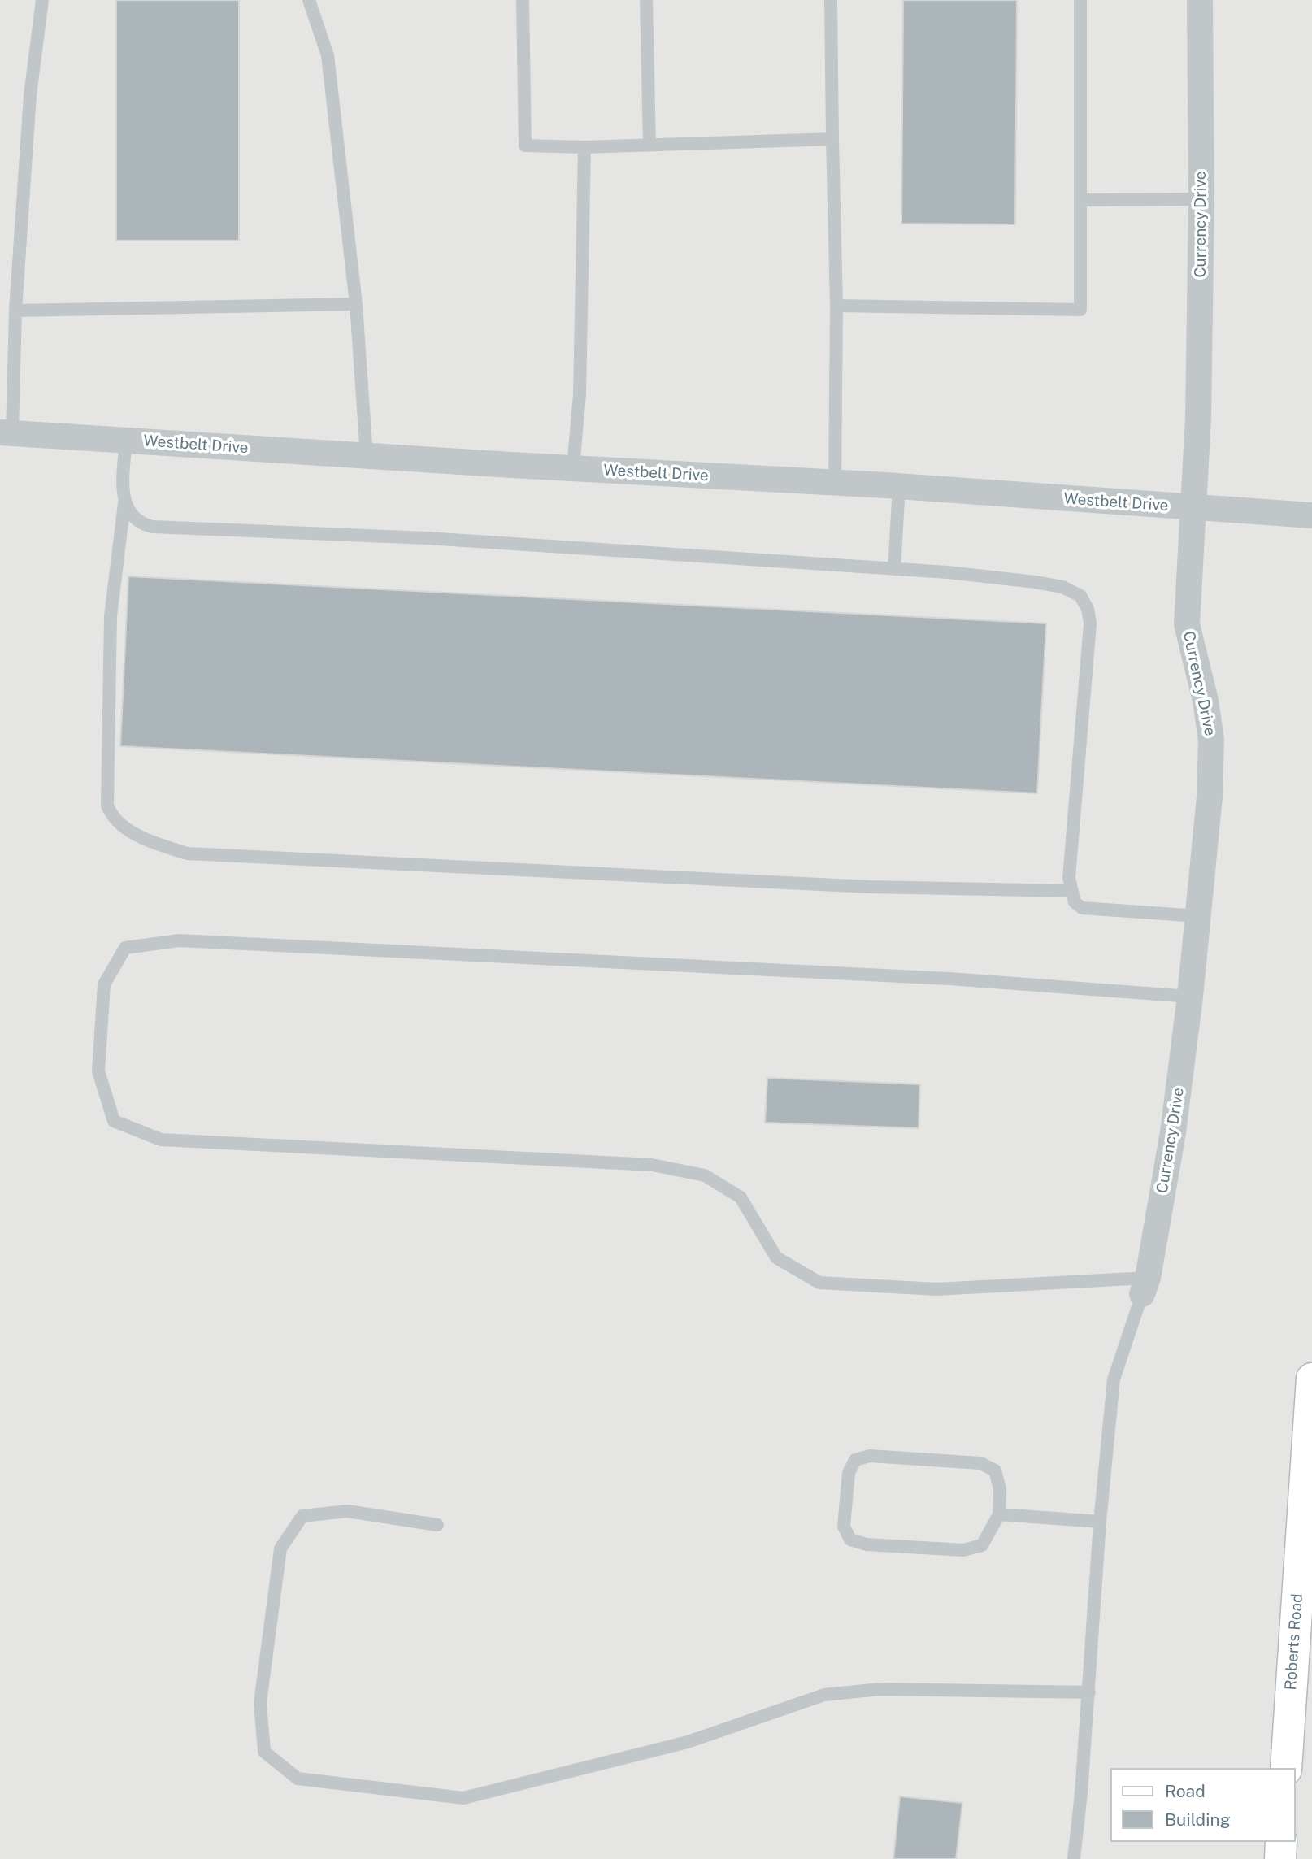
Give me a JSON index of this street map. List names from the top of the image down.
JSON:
{
  "streets": {
    "main road": ["Roberts Road"],
    "street": ["Currency Drive", "Westbelt Drive"]
  },
  "crossings": [
    ["Currency Drive", "Westbelt Drive"]
  ],
  "legend": ["Road", "Building"]
}
